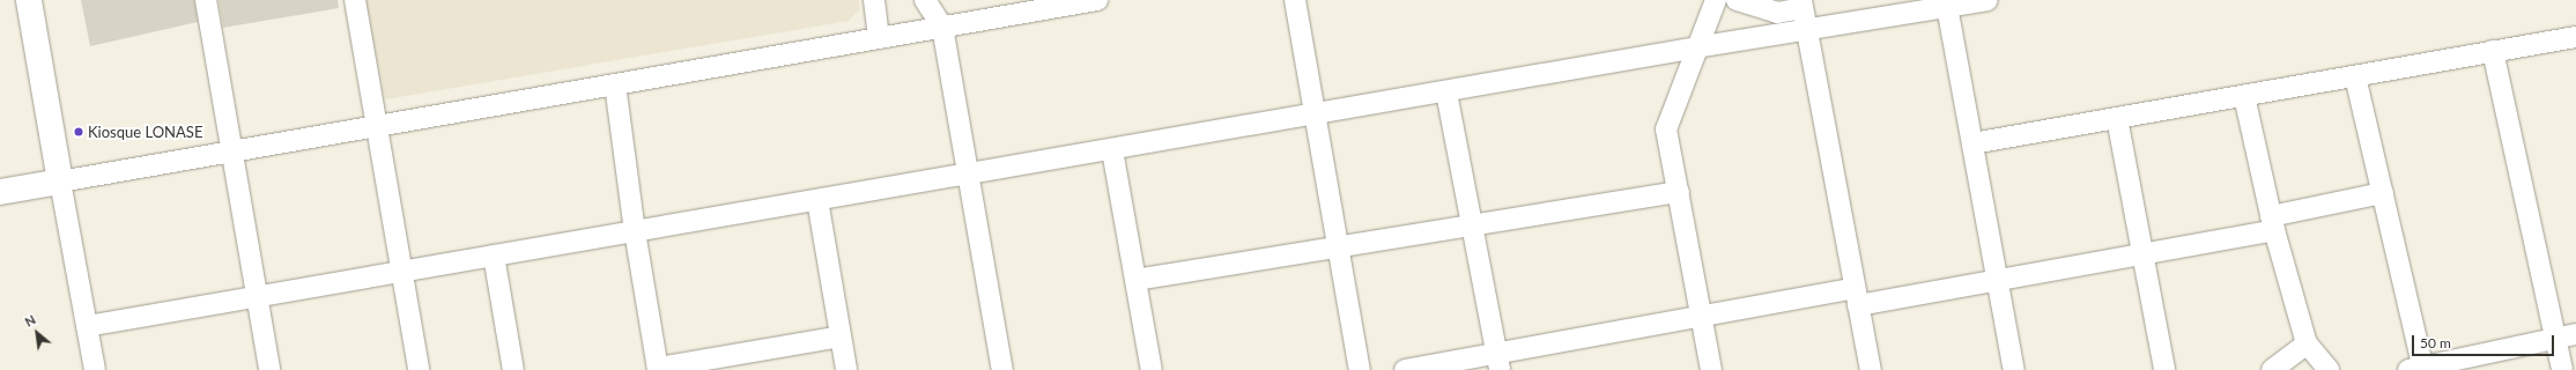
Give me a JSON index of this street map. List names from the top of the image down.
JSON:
{
  "places": ["Kiosque LONASE"],
  "scale_bar": "50 m",
  "north": "top left"
}
